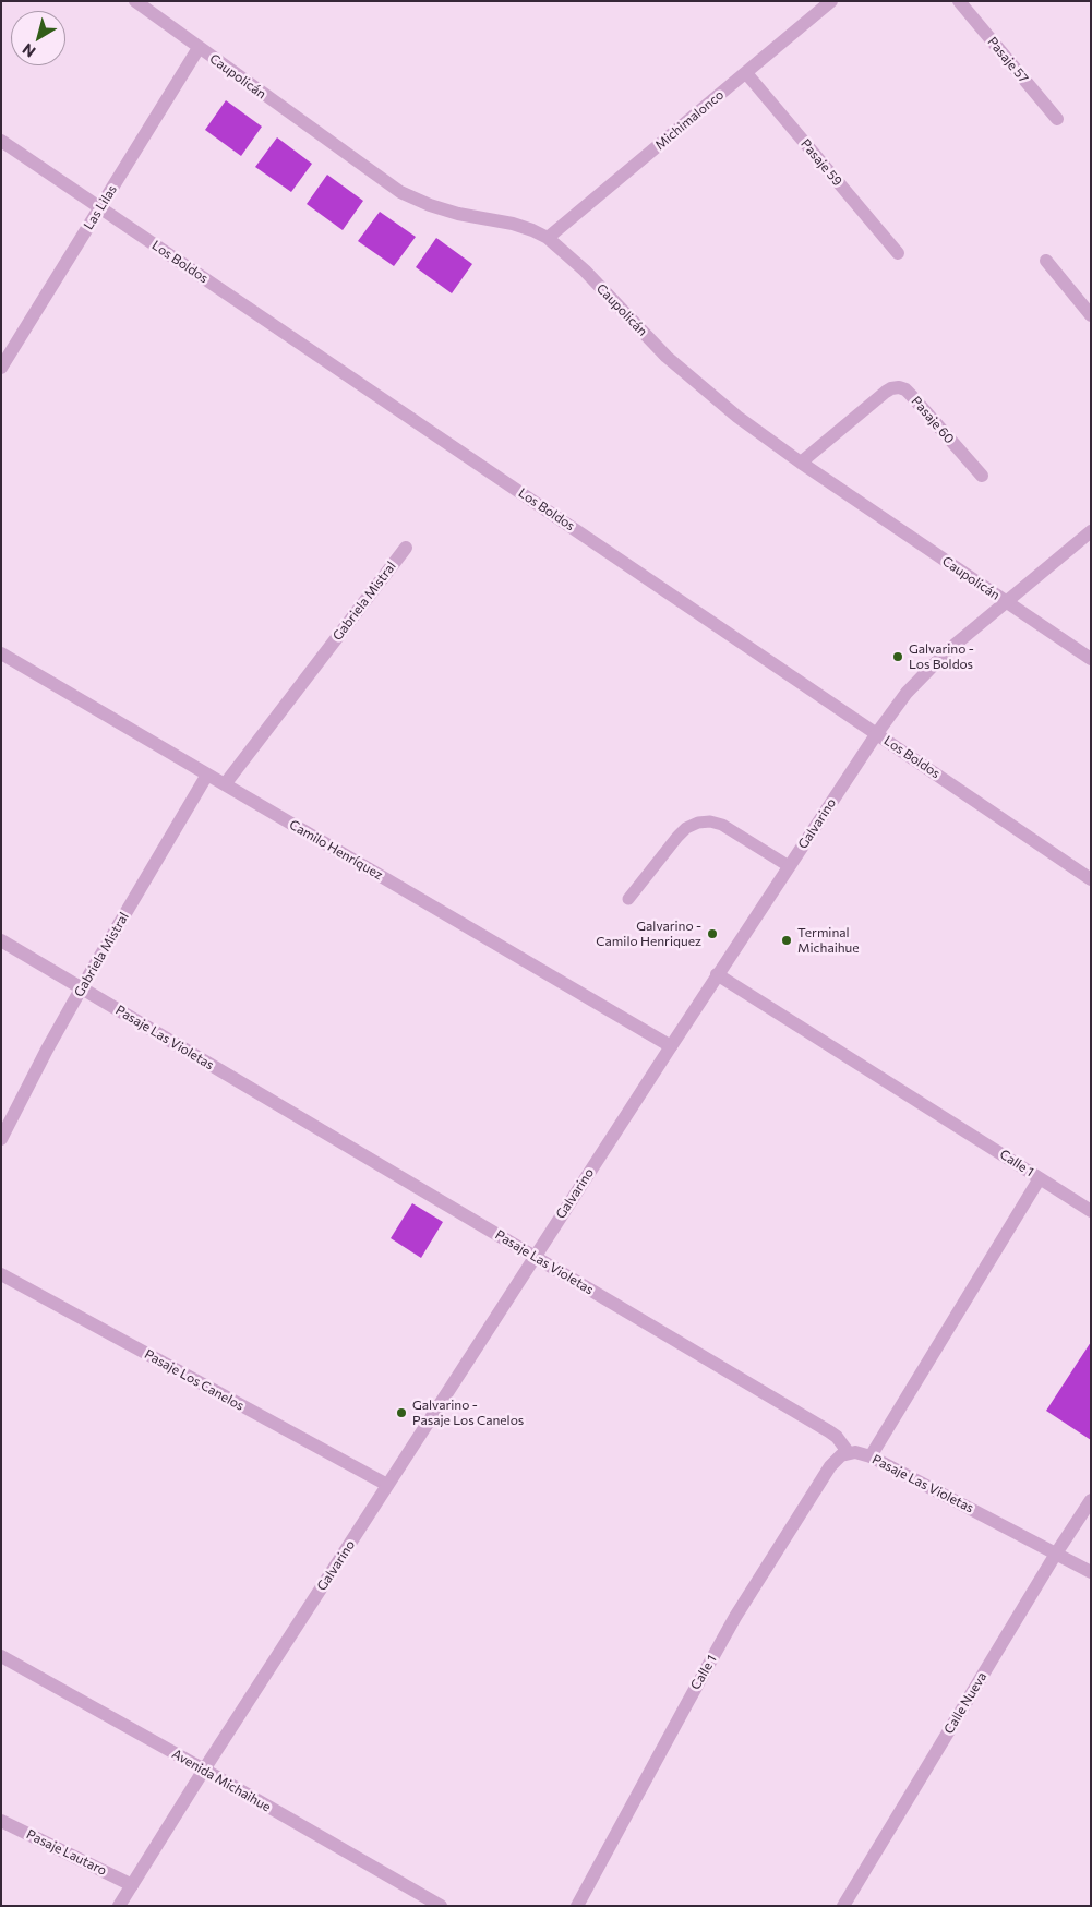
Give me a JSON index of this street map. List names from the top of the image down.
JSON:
{
  "streets": {
    "street": [
      "Pasaje 57",
      "Caupolicán",
      "Michimalonco",
      "Pasaje 59",
      "Las Lilas",
      "Los Boldos",
      "Pasaje 60",
      "Gabriela Mistral",
      "Galvarino",
      "Camilo Henríquez",
      "Pasaje Las Violetas",
      "Calle 1",
      "Pasaje Los Canelos",
      "Calle Nueva",
      "Avenida Michaihue",
      "Pasaje Lautaro"
    ]
  },
  "crossings": [
    ["Caupolicán", "Michimalonco"],
    ["Caupolicán", "Las Lilas"],
    ["Caupolicán", "Pasaje 60"],
    ["Caupolicán", "Galvarino"],
    ["Michimalonco", "Pasaje 59"],
    ["Las Lilas", "Los Boldos"],
    ["Los Boldos", "Galvarino"],
    ["Gabriela Mistral", "Camilo Henríquez"],
    ["Gabriela Mistral", "Pasaje Las Violetas"],
    ["Galvarino", "Camilo Henríquez"],
    ["Galvarino", "Pasaje Las Violetas"],
    ["Galvarino", "Calle 1"],
    ["Galvarino", "Pasaje Los Canelos"],
    ["Galvarino", "Avenida Michaihue"],
    ["Galvarino", "Pasaje Lautaro"],
    ["Pasaje Las Violetas", "Calle 1"],
    ["Pasaje Las Violetas", "Calle Nueva"]
  ],
  "places": [
    "Galvarino - Los Boldos",
    "Galvarino - Camilo Henriquez",
    "Terminal Michaihue",
    "Galvarino - Pasaje Los Canelos"
  ],
  "north": "bottom left"
}
